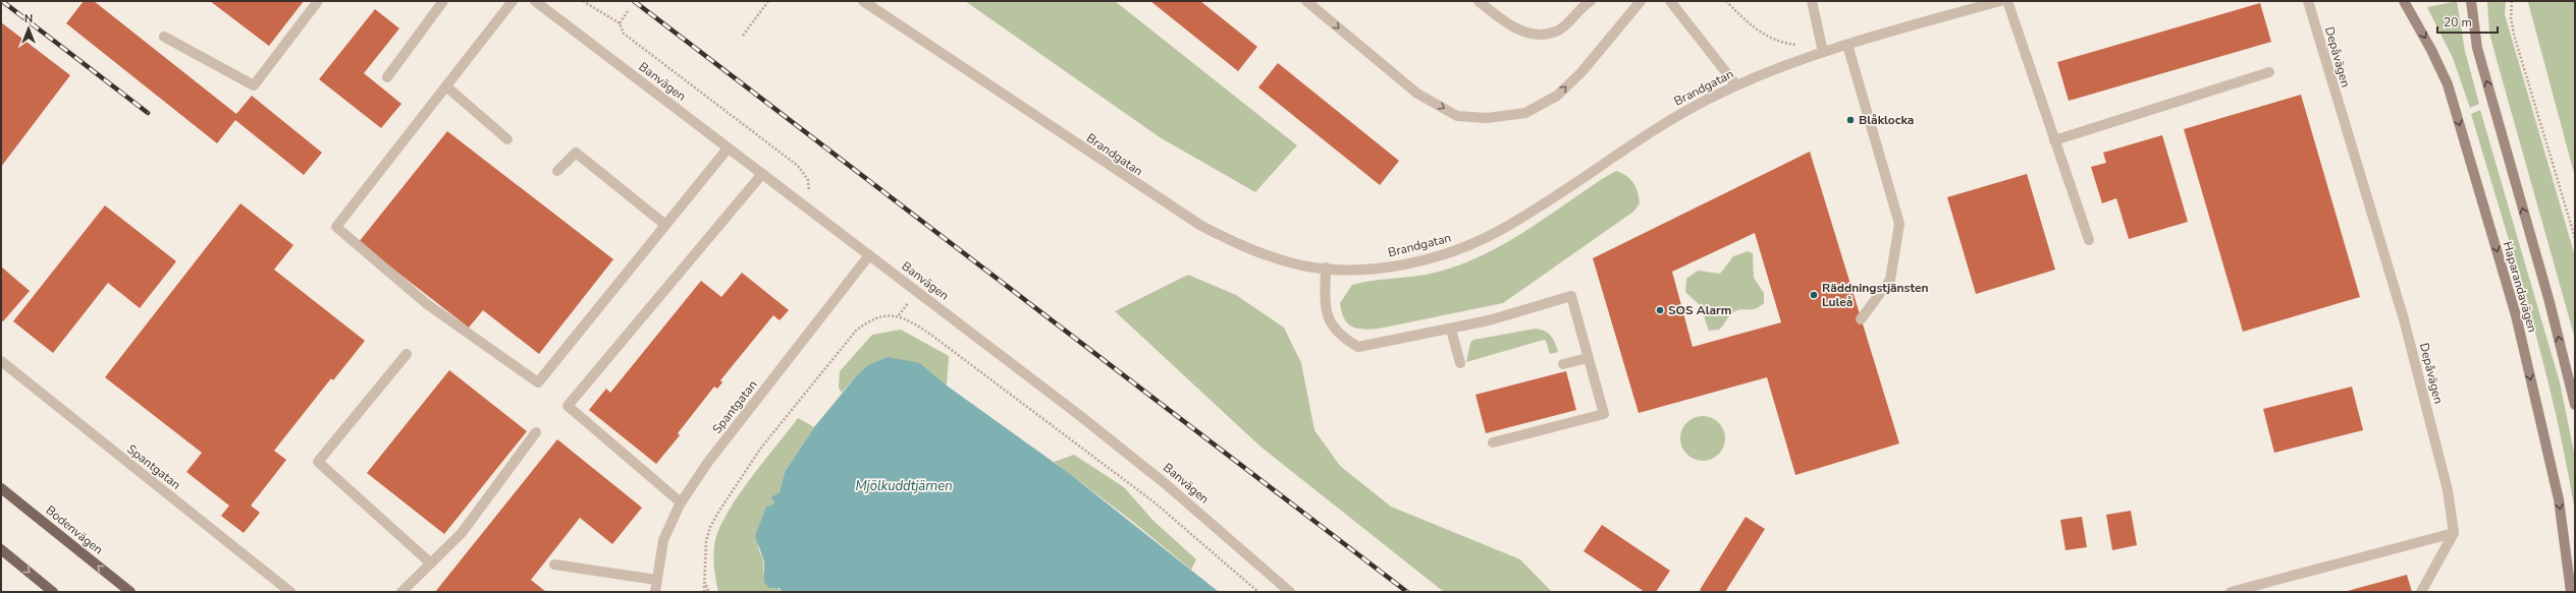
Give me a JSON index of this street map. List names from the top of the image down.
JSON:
{
  "streets": {
    "main road": ["Haparandavägen", "Bodenvägen"],
    "street": [
      "Depåvägen",
      "Banvägen",
      "Brandgatan",
      "Spantgatan"
    ]
  },
  "crossings": [
    ["Banvägen", "Spantgatan"]
  ],
  "water": ["Mjölkuddtjärnen"],
  "places": ["Blåklocka", "Räddningstjänsten Luleå", "SOS Alarm"],
  "scale_bar": "20 m",
  "north": "top"
}
